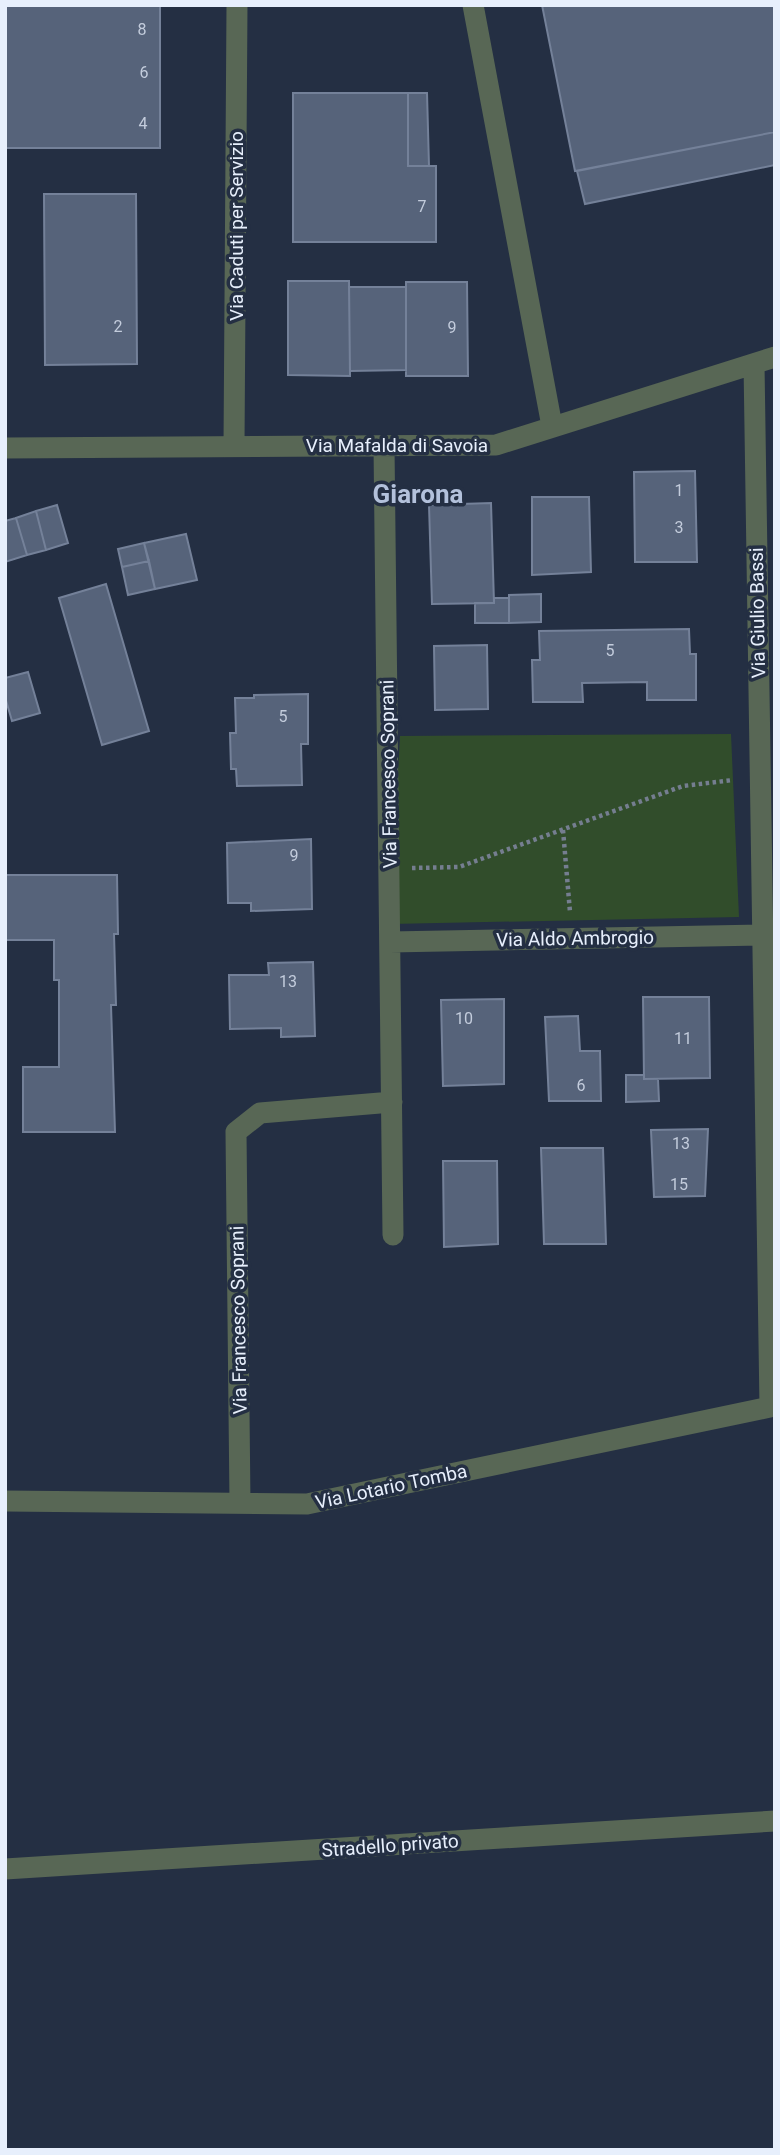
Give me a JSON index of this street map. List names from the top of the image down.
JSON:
{
  "streets": {
    "street": [
      "Via Caduti per Servizio",
      "Via Mafalda di Savoia",
      "Via Giulio Bassi",
      "Via Francesco Soprani",
      "Via Aldo Ambrogio",
      "Via Lotario Tomba",
      "Stradello privato"
    ]
  },
  "crossings": [
    ["Via Caduti per Servizio", "Via Mafalda di Savoia"],
    ["Via Mafalda di Savoia", "Via Giulio Bassi"],
    ["Via Mafalda di Savoia", "Via Francesco Soprani"],
    ["Via Giulio Bassi", "Via Aldo Ambrogio"],
    ["Via Giulio Bassi", "Via Lotario Tomba"],
    ["Via Francesco Soprani", "Via Aldo Ambrogio"],
    ["Via Francesco Soprani", "Via Lotario Tomba"]
  ],
  "districts": ["Giarona"],
  "house_numbers": [
    "8",
    "6",
    "4",
    "7",
    "2",
    "9",
    "1",
    "3",
    "5",
    "5",
    "9",
    "13",
    "10",
    "11",
    "6",
    "13",
    "15"
  ]
}
